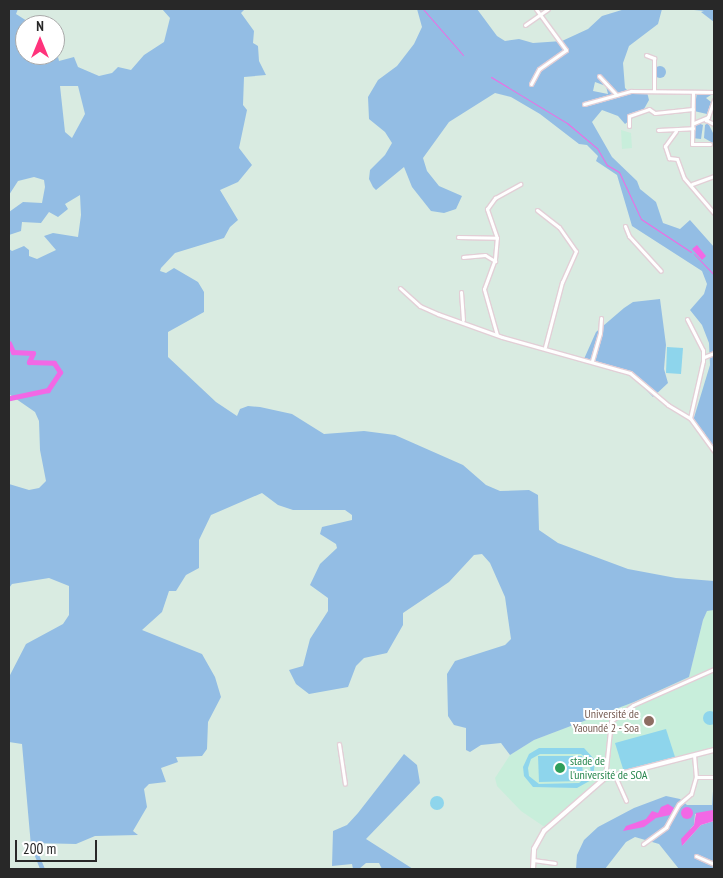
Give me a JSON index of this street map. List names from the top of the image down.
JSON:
{
  "places": ["Université de Yaoundé 2 - Soa", "stade de l'université de SOA"],
  "scale_bar": "200 m",
  "north": "top"
}
